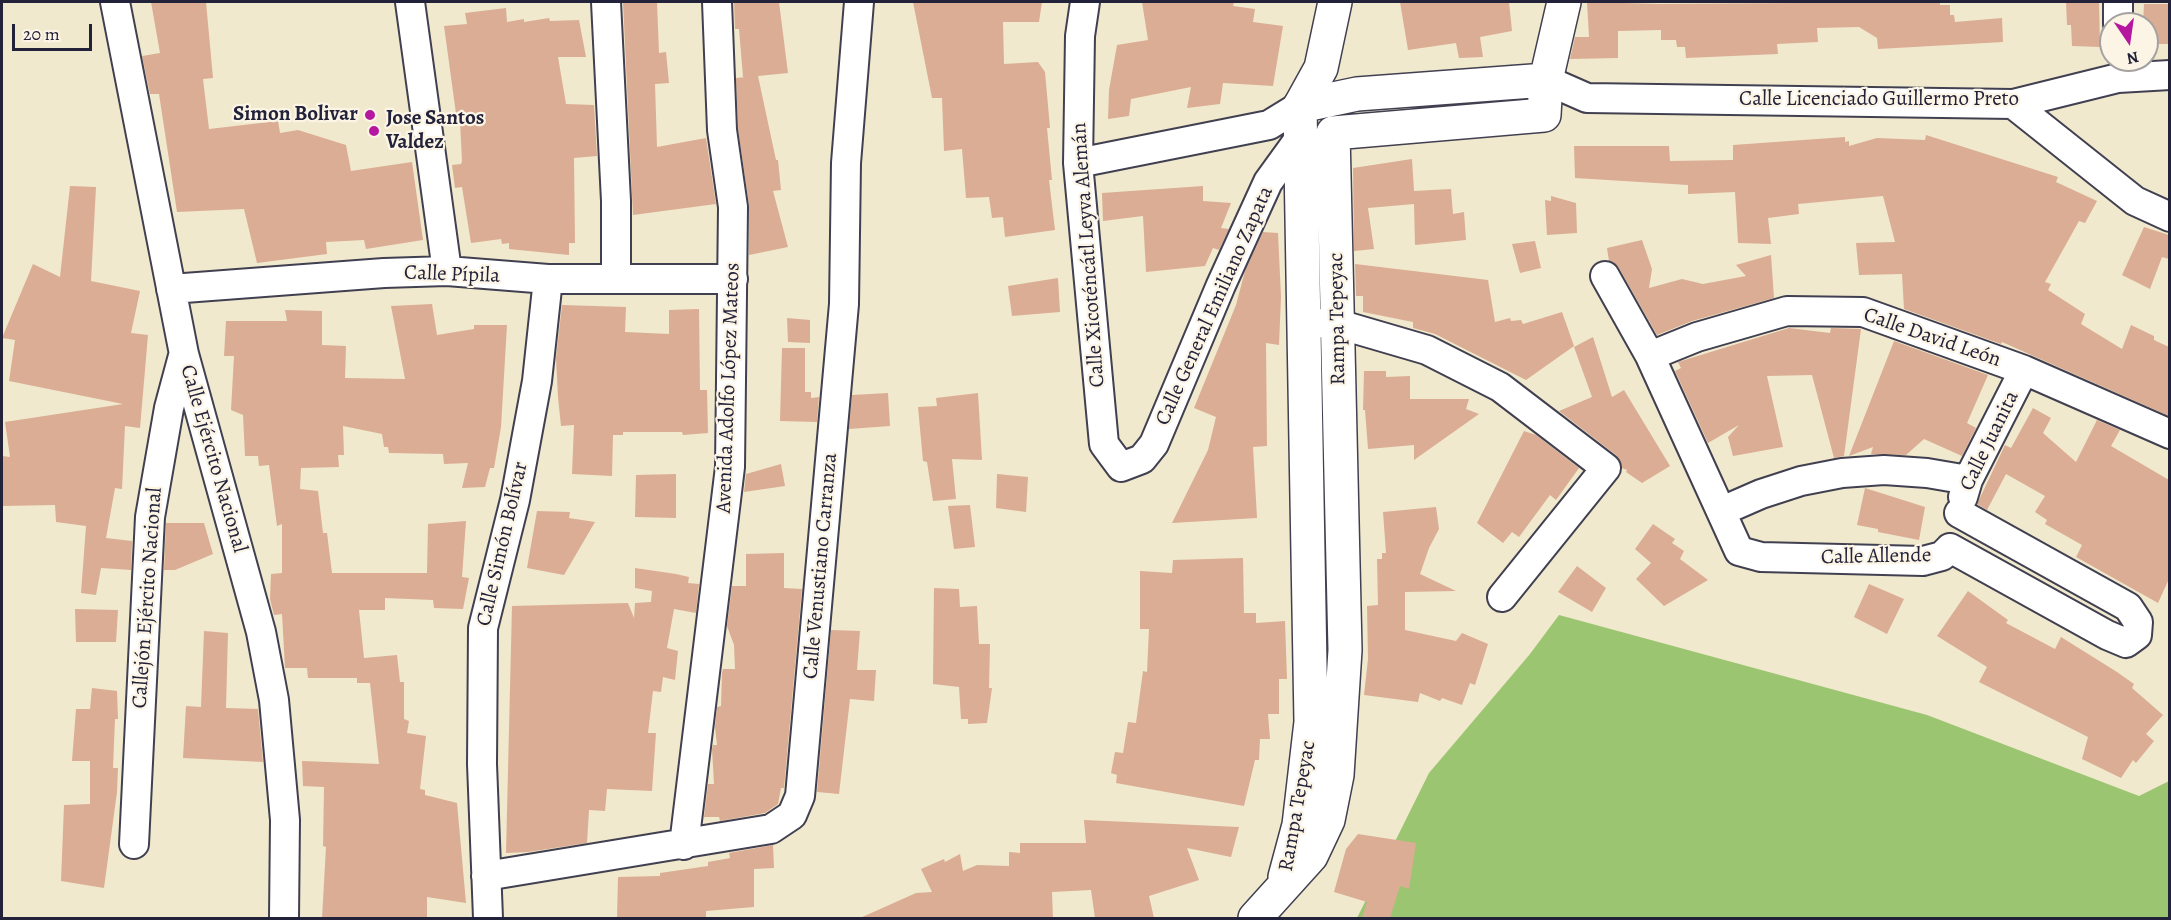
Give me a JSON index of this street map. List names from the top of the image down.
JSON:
{
  "streets": {
    "main road": ["Calle Licenciado Guillermo Preto", "Rampa Tepeyac"],
    "street": [
      "Calle Xicoténcátl Leyva Alemán",
      "Calle Pípila",
      "Calle General Emiliano Zapata",
      "Calle David León",
      "Avenida Adolfo López Mateos",
      "Calle Juanita",
      "Calle Ejército Nacional",
      "Calle Simón Bolívar",
      "Calle Allende",
      "Calle Venustiano Carranza",
      "Callejón Ejército Nacional"
    ]
  },
  "crossings": [
    ["Calle Licenciado Guillermo Preto", "Calle Xicoténcátl Leyva Alemán"],
    ["Calle Licenciado Guillermo Preto", "Calle General Emiliano Zapata"],
    ["Calle Licenciado Guillermo Preto", "Rampa Tepeyac"],
    ["Calle Xicoténcátl Leyva Alemán", "Calle General Emiliano Zapata"],
    ["Calle Pípila", "Avenida Adolfo López Mateos"],
    ["Calle Pípila", "Calle Ejército Nacional"],
    ["Calle Pípila", "Calle Simón Bolívar"],
    ["Calle General Emiliano Zapata", "Rampa Tepeyac"],
    ["Calle David León", "Calle Juanita"],
    ["Calle David León", "Calle Allende"],
    ["Avenida Adolfo López Mateos", "Calle Venustiano Carranza"],
    ["Calle Juanita", "Calle Allende"],
    ["Calle Ejército Nacional", "Callejón Ejército Nacional"],
    ["Calle Simón Bolívar", "Calle Venustiano Carranza"]
  ],
  "places": ["Simon Bolivar", "Jose Santos Valdez"],
  "scale_bar": "20 m",
  "north": "bottom"
}
